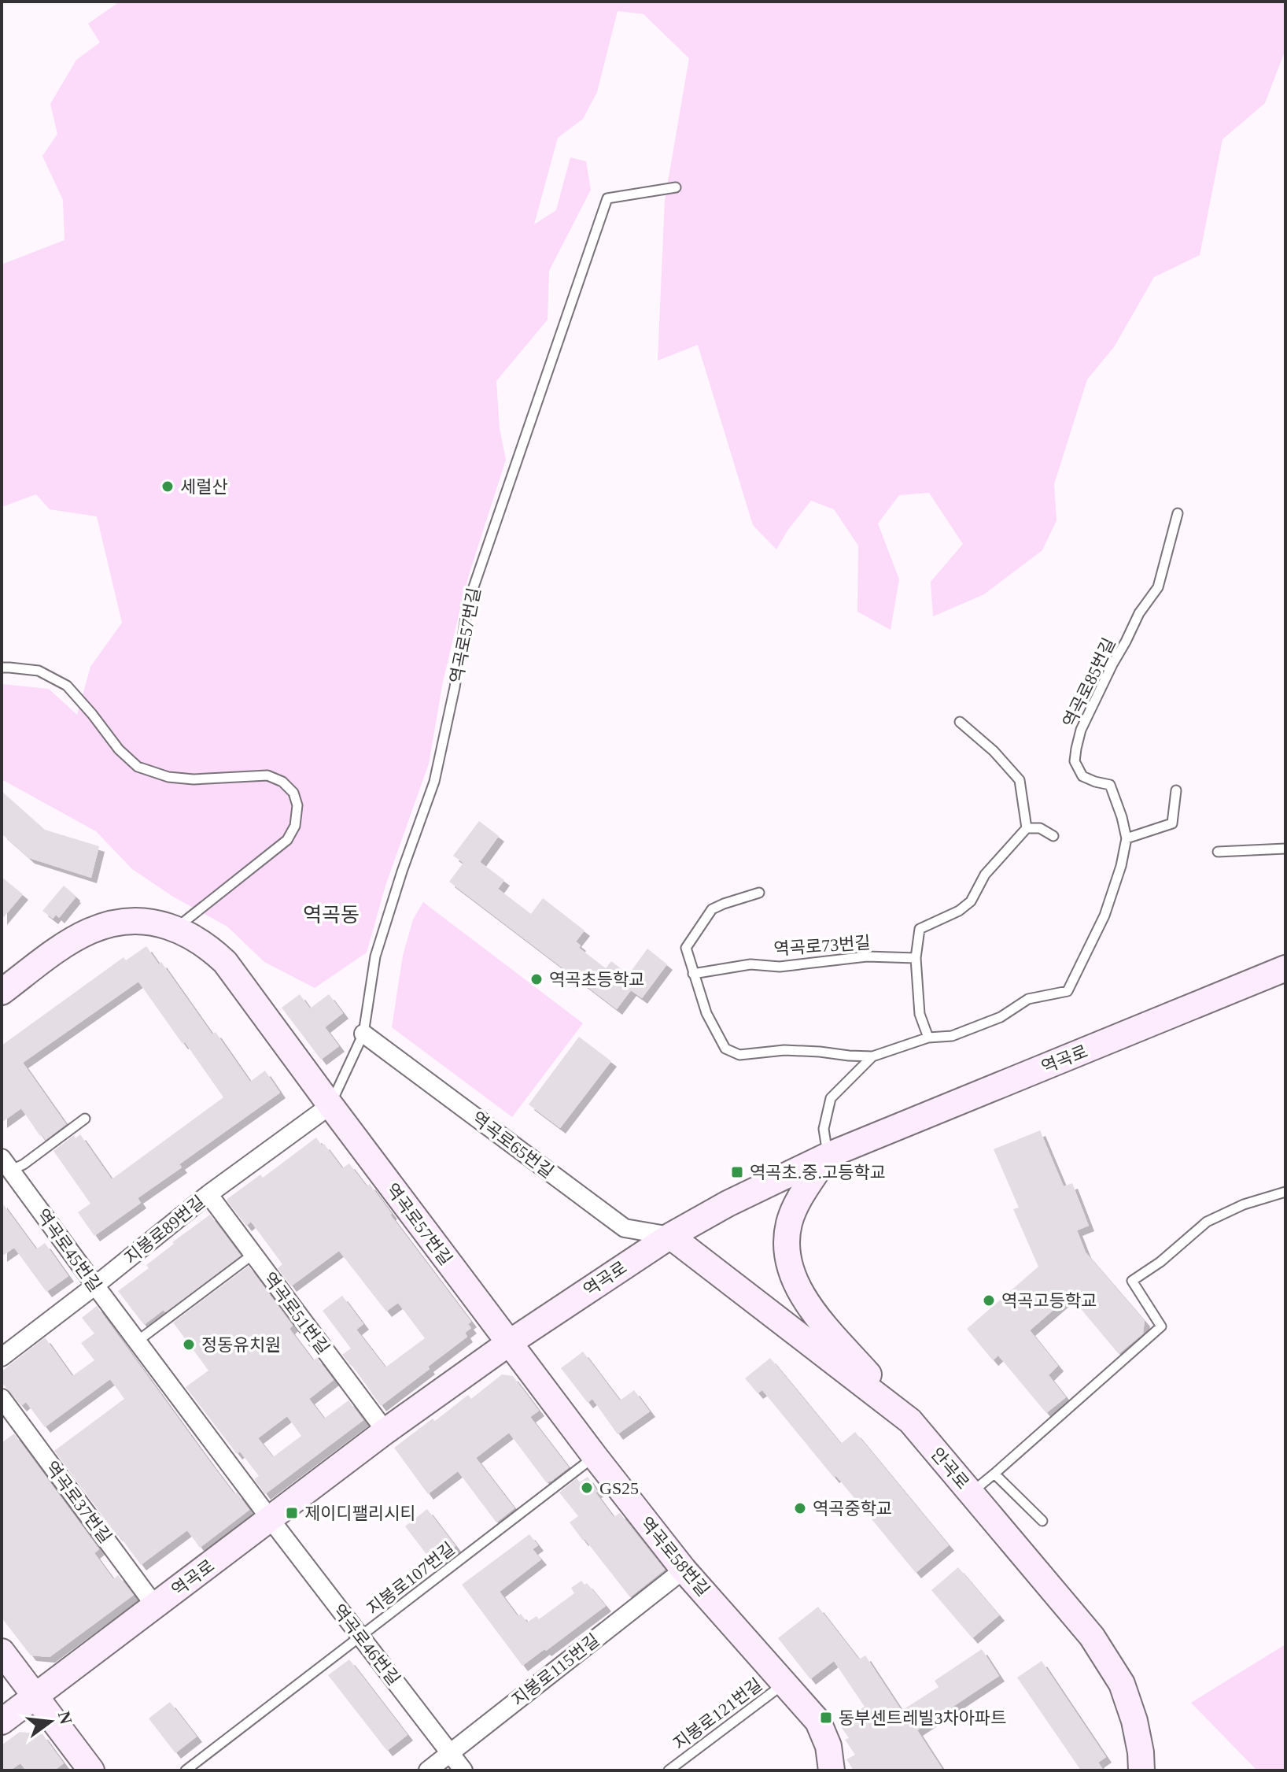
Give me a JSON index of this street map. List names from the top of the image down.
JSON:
{
  "streets": {
    "street": [
      "역곡로57번길",
      "역곡로",
      "역곡로65번길",
      "지봉로89번길",
      "역곡로45번길",
      "역곡로51번길",
      "안곡로",
      "역곡로37번길",
      "역곡로58번길",
      "역곡로46번길",
      "지봉로115번길"
    ],
    "lane": [
      "역곡로85번길",
      "역곡로73번길",
      "지봉로107번길",
      "지봉로121번길"
    ]
  },
  "crossings": [
    ["역곡로57번길", "역곡로"],
    ["역곡로57번길", "역곡로65번길"],
    ["역곡로57번길", "지봉로89번길"],
    ["역곡로57번길", "역곡로58번길"],
    ["역곡로", "역곡로65번길"],
    ["역곡로", "역곡로45번길"],
    ["역곡로", "역곡로51번길"],
    ["역곡로", "안곡로"],
    ["역곡로", "역곡로37번길"],
    ["역곡로", "역곡로58번길"],
    ["역곡로", "역곡로46번길"],
    ["역곡로65번길", "안곡로"],
    ["지봉로89번길", "역곡로45번길"],
    ["지봉로89번길", "역곡로51번길"],
    ["역곡로45번길", "역곡로46번길"],
    ["역곡로58번길", "지봉로107번길"],
    ["역곡로58번길", "지봉로115번길"],
    ["역곡로58번길", "지봉로121번길"],
    ["지봉로107번길", "역곡로46번길"],
    ["역곡로46번길", "지봉로115번길"]
  ],
  "districts": ["역곡동"],
  "places": {
    "other": [
      "세럴산",
      "역곡초등학교",
      "역곡고등학교",
      "정동유치원",
      "GS25",
      "역곡중학교"
    ],
    "transit": ["역곡초.중.고등학교", "제이디팰리시티", "동부센트레빌3차아파트"]
  },
  "north": "right"
}
